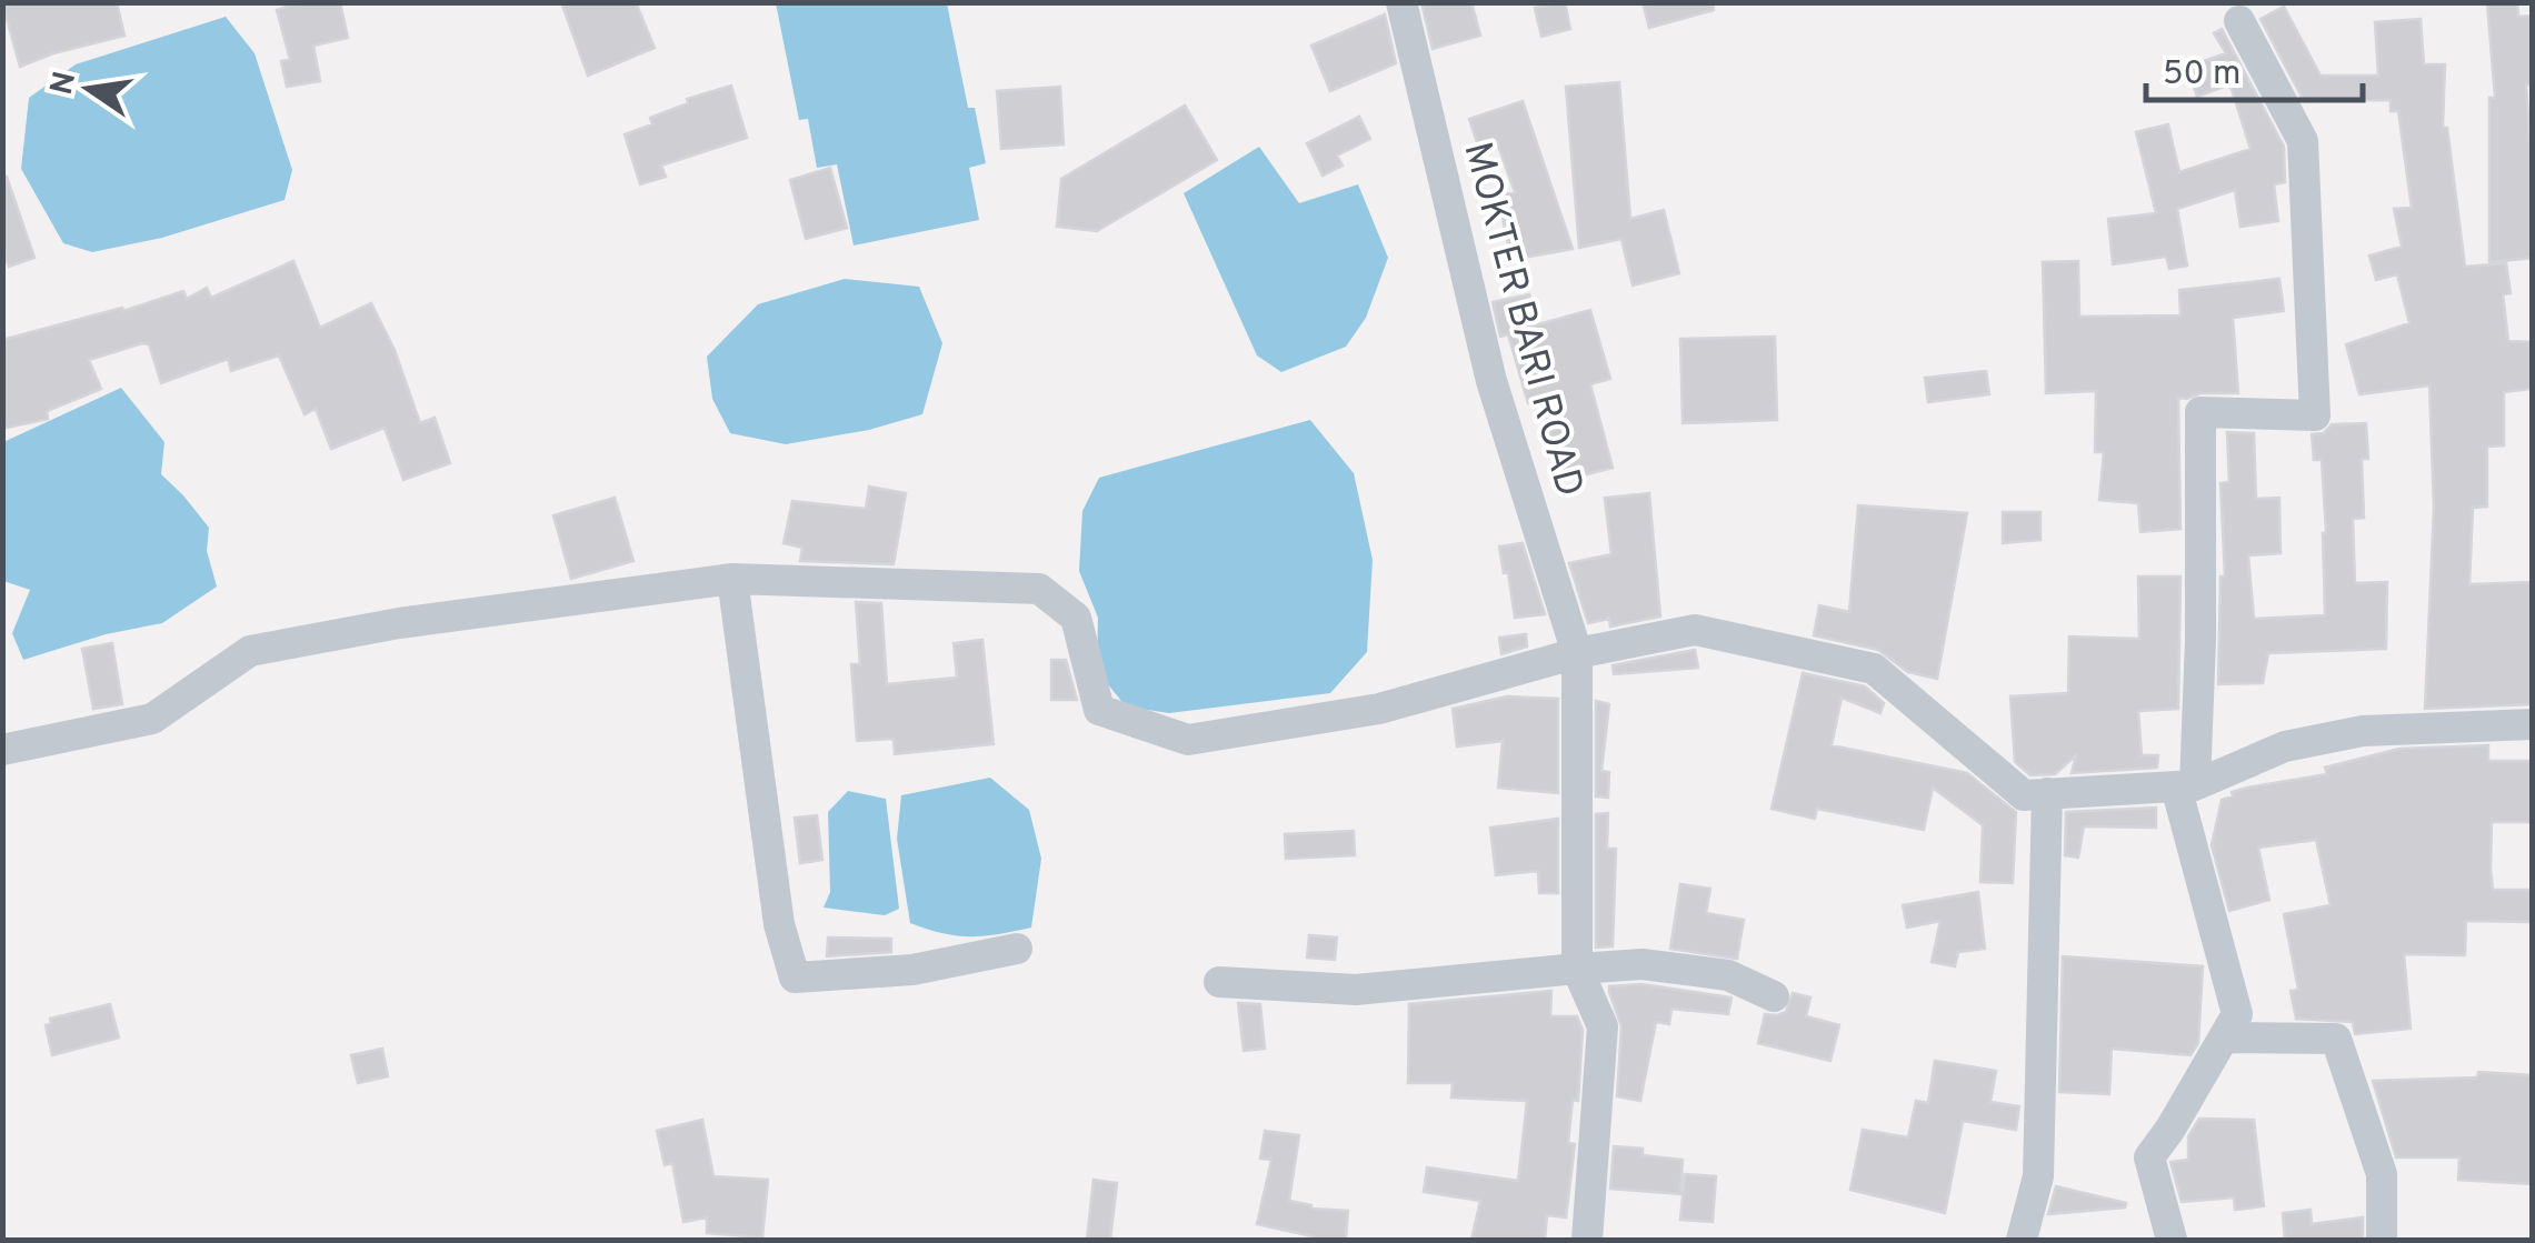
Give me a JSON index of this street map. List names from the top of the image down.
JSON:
{
  "streets": {
    "street": ["MOKTER BARI ROAD"]
  },
  "scale_bar": "50 m",
  "north": "left"
}
